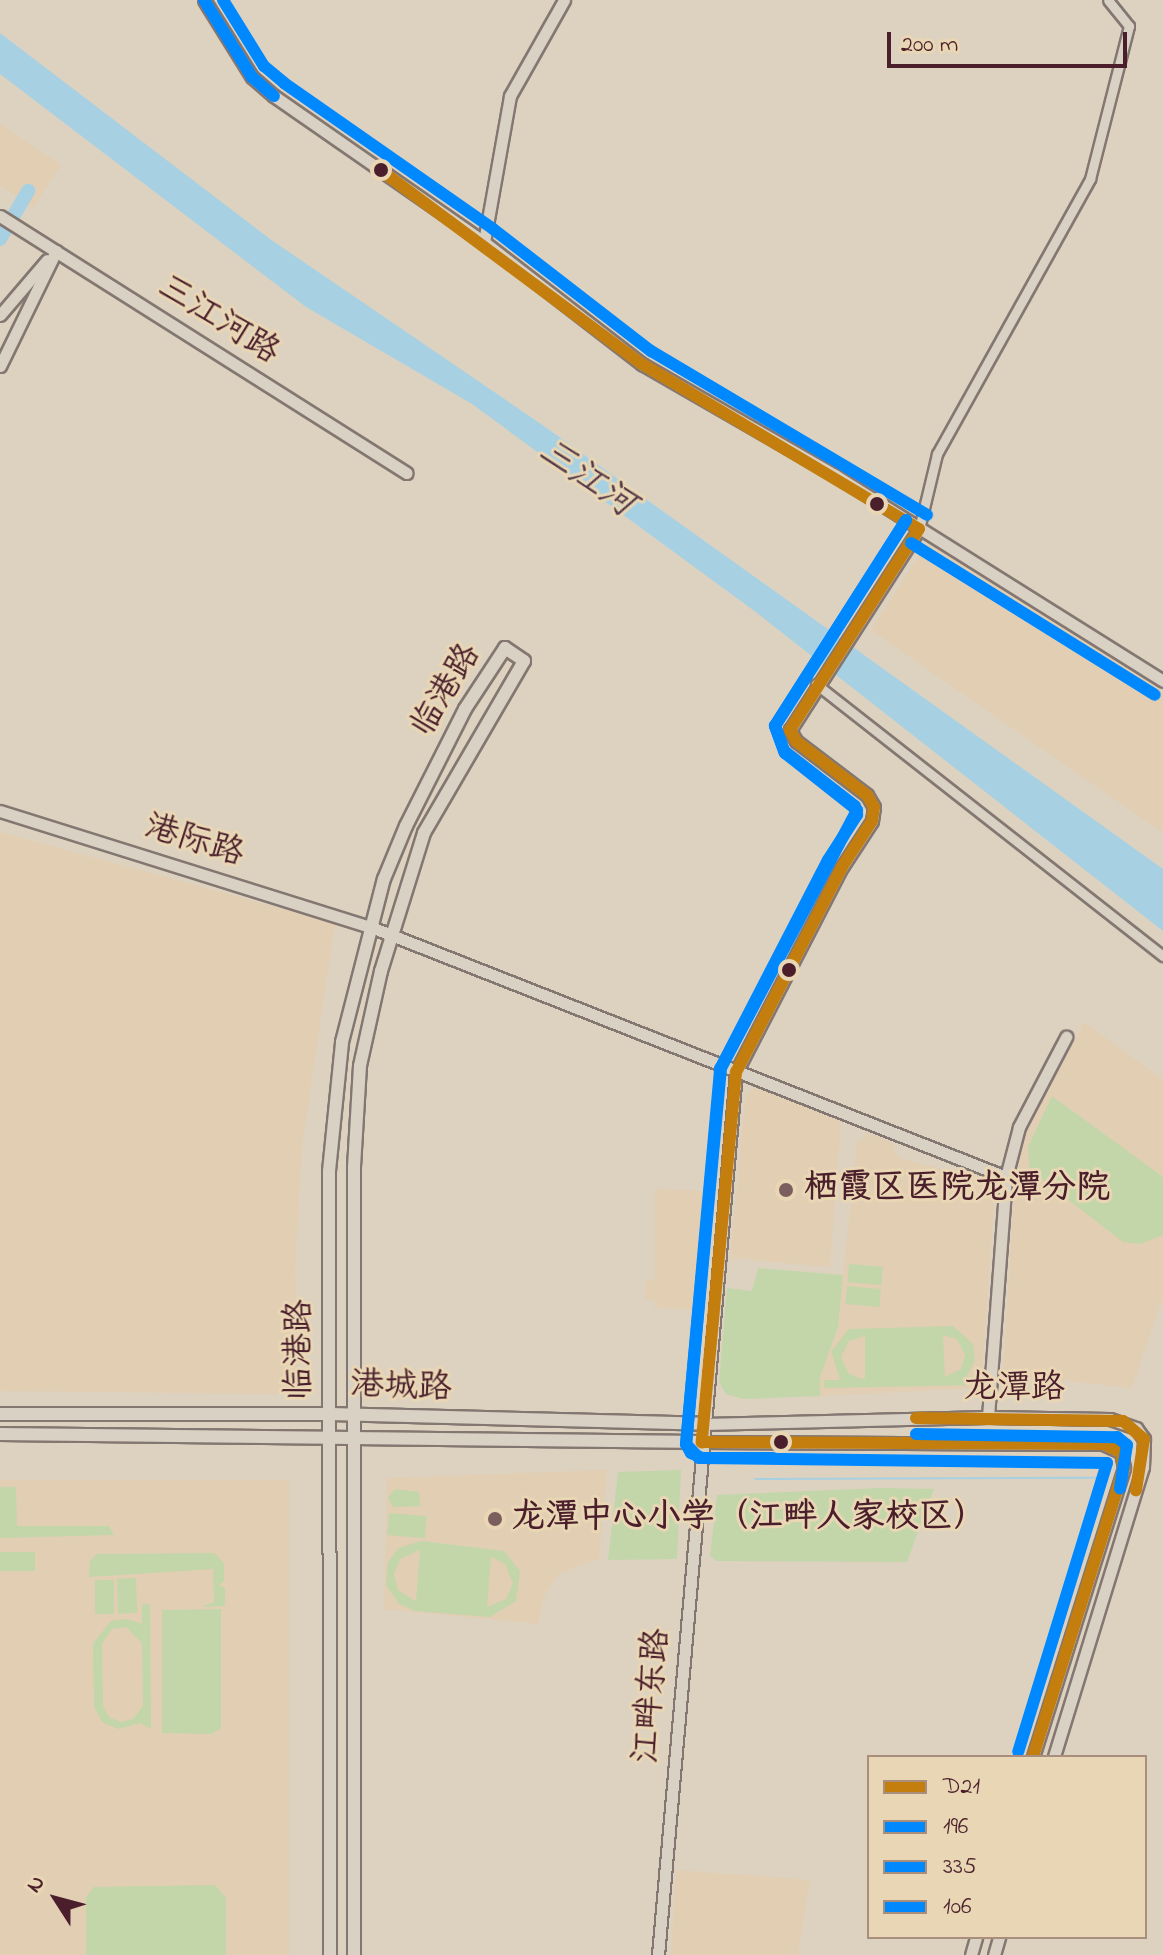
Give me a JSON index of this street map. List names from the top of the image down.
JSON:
{
  "streets": {
    "main road": ["临港路", "港城路"],
    "street": [
      "三江河路",
      "港际路",
      "龙潭路",
      "江畔东路"
    ]
  },
  "crossings": [
    ["临港路", "港际路"],
    ["临港路", "港城路"],
    ["港际路", "江畔东路"],
    ["港城路", "龙潭路"],
    ["港城路", "江畔东路"],
    ["龙潭路", "江畔东路"]
  ],
  "water": ["三江河"],
  "places": ["栖霞区医院龙潭分院", "龙潭中心小学（江畔人家校区）"],
  "lines": [
    "transit line 335",
    "transit line 106",
    "transit line D21",
    "transit line 196"
  ],
  "legend": [
    "D21",
    "196",
    "335",
    "106"
  ],
  "scale_bar": "200 m",
  "north": "top left"
}
